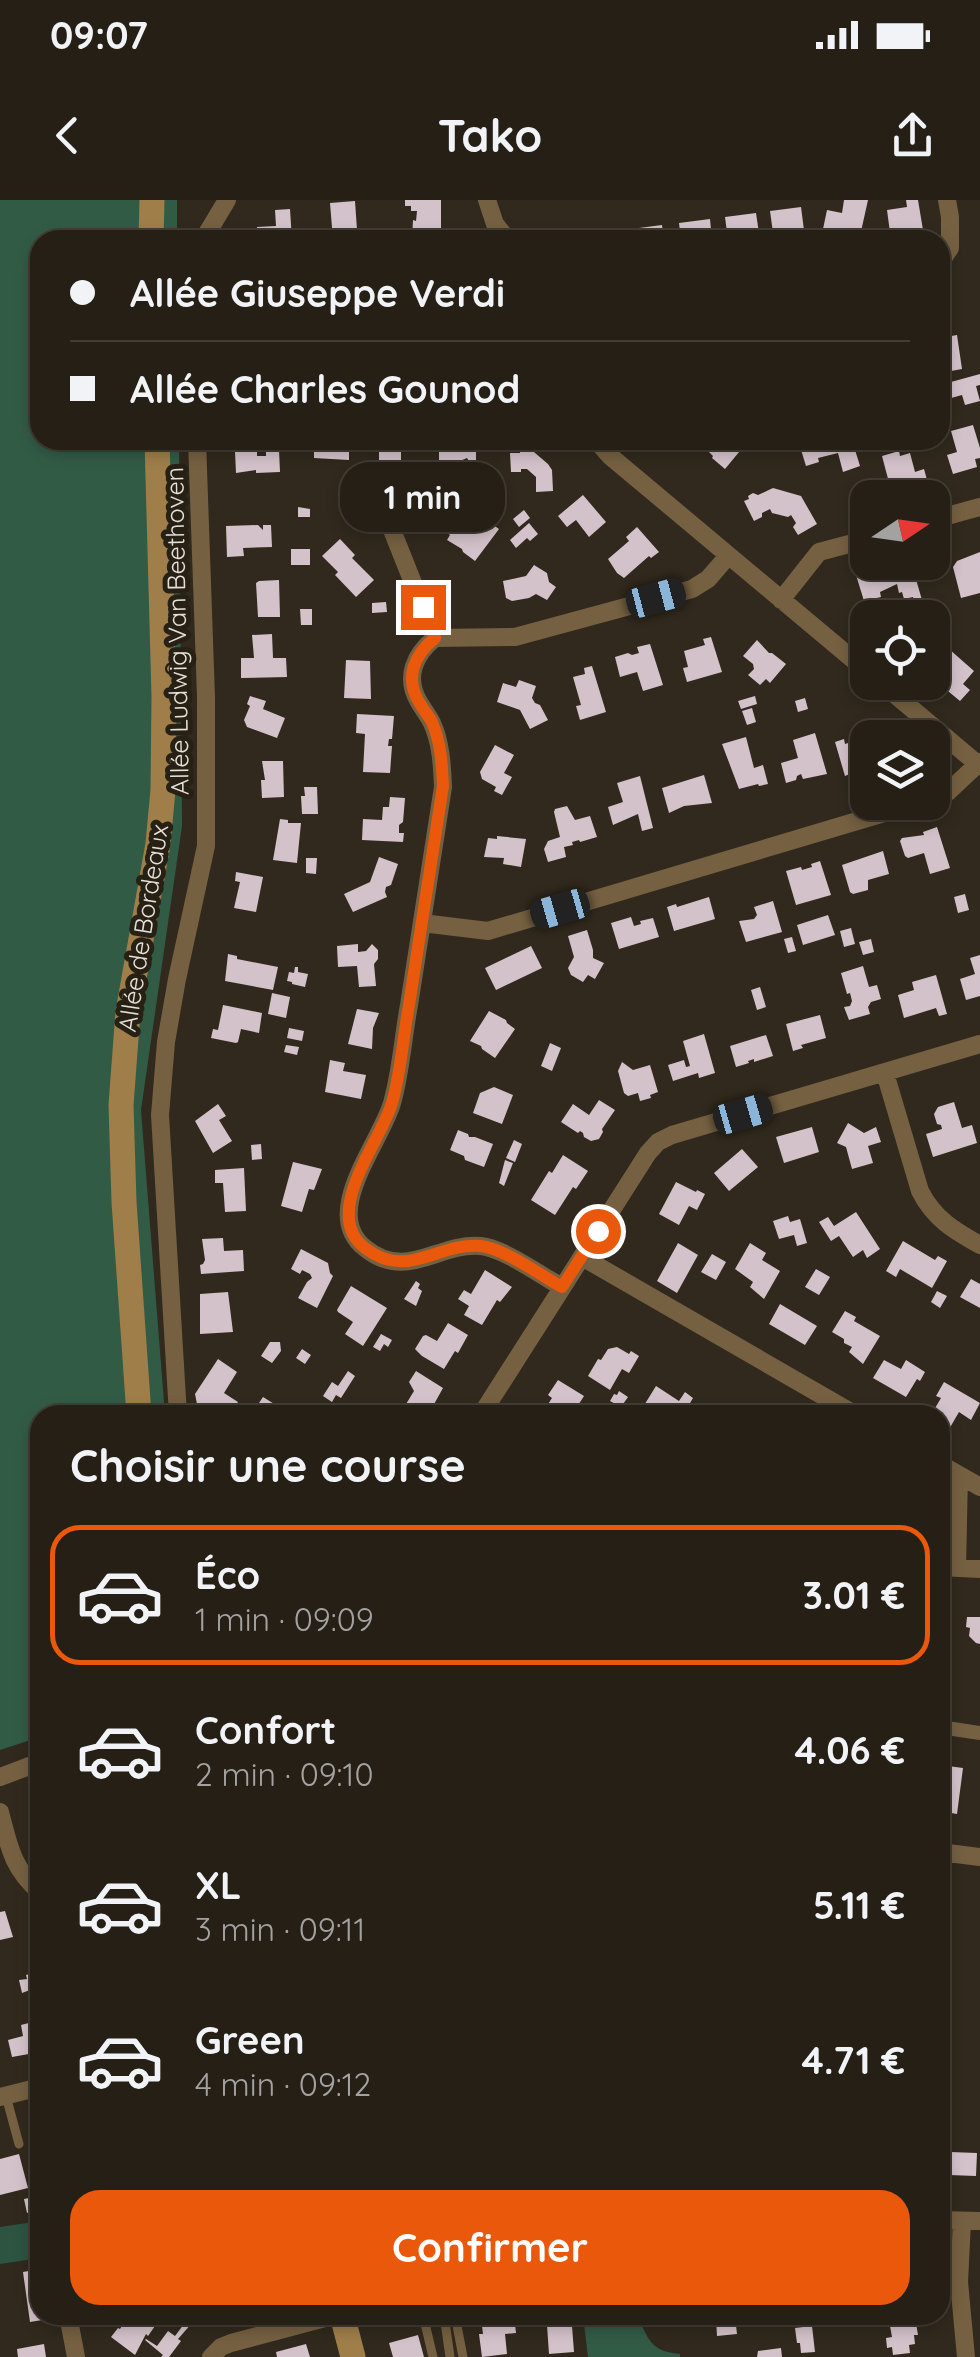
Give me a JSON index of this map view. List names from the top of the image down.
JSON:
{
  "streets": {
    "main road": ["Allée de Bordeaux"],
    "street": ["Allée Ludwig Van Beethoven"]
  },
  "north": "right",
  "page": {
    "status": "09:07",
    "header": "Tako",
    "banner": ["Allée Giuseppe Verdi", "Allée Charles Gounod"],
    "bubble": "1 min",
    "heading": "Choisir une course",
    "list": [
      {
        "name": "Éco",
        "note": "1 min · 09:09",
        "value": "3.01 €"
      },
      {
        "name": "Confort",
        "note": "2 min · 09:10",
        "value": "4.06 €"
      },
      {
        "name": "XL",
        "note": "3 min · 09:11",
        "value": "5.11 €"
      },
      {
        "name": "Green",
        "note": "4 min · 09:12",
        "value": "4.71 €"
      }
    ],
    "buttons": "Confirmer"
  }
}
